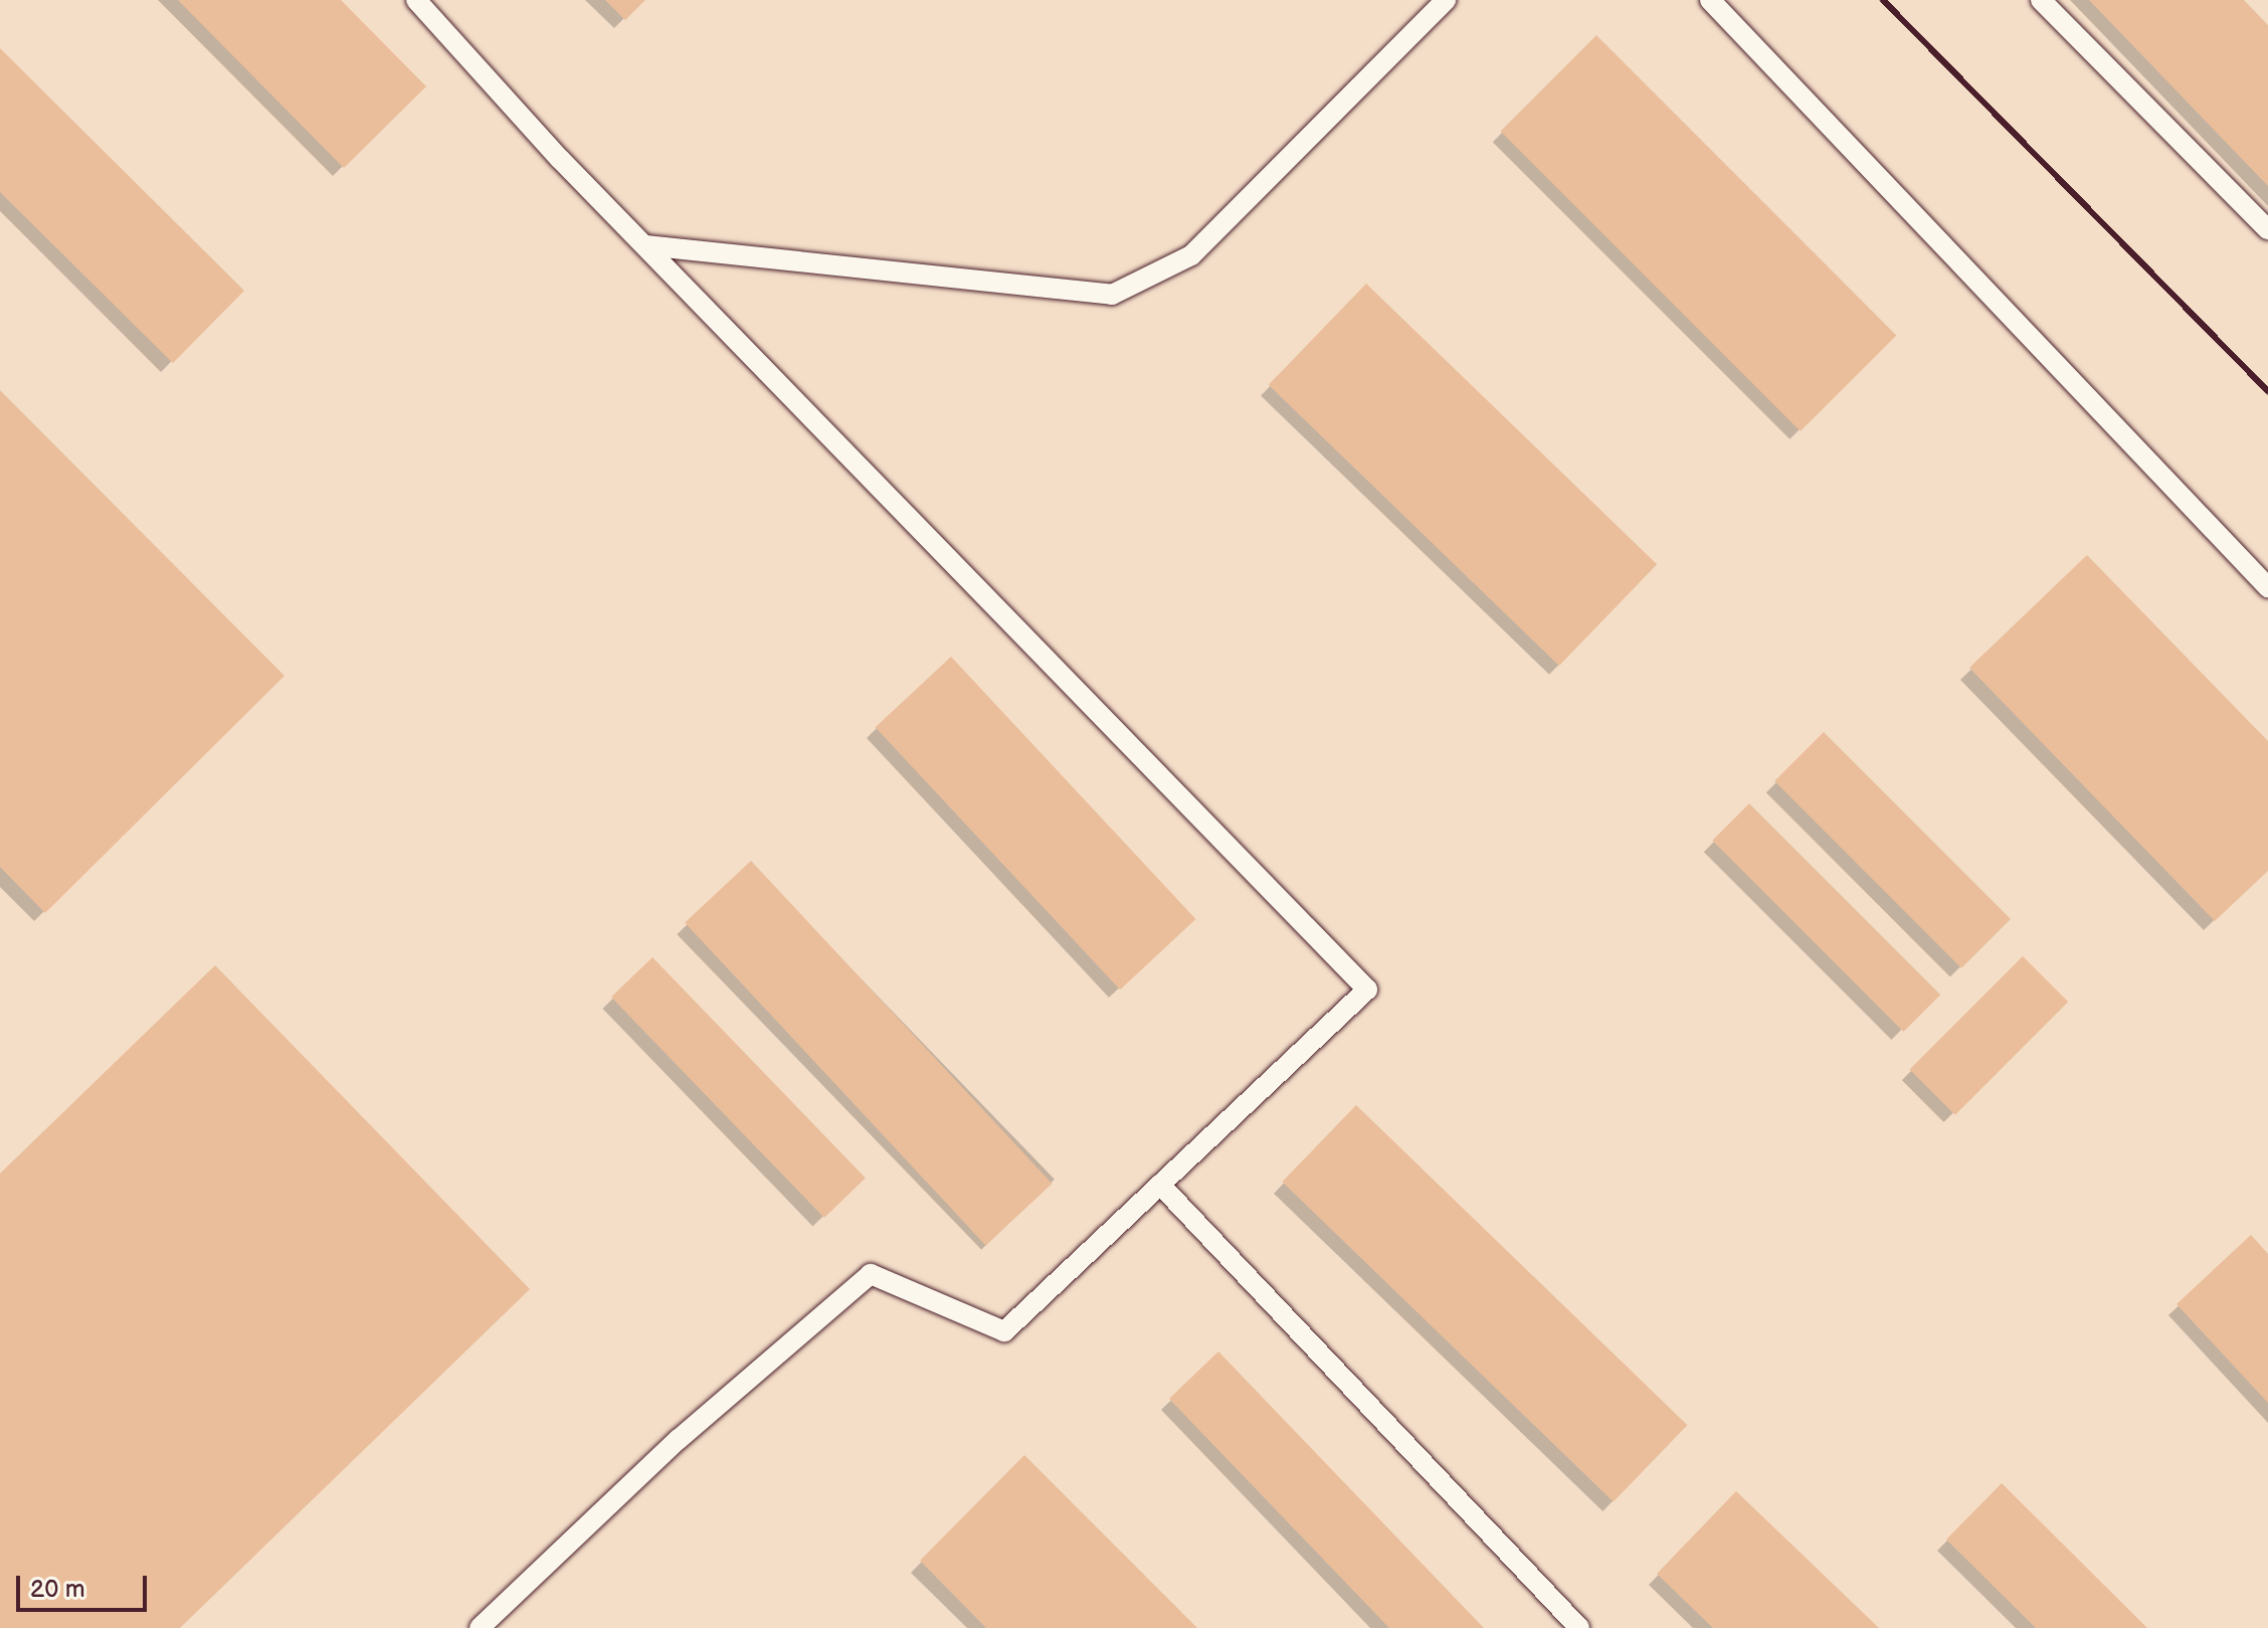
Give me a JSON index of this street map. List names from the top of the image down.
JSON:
{
  "scale_bar": "20 m"
}
